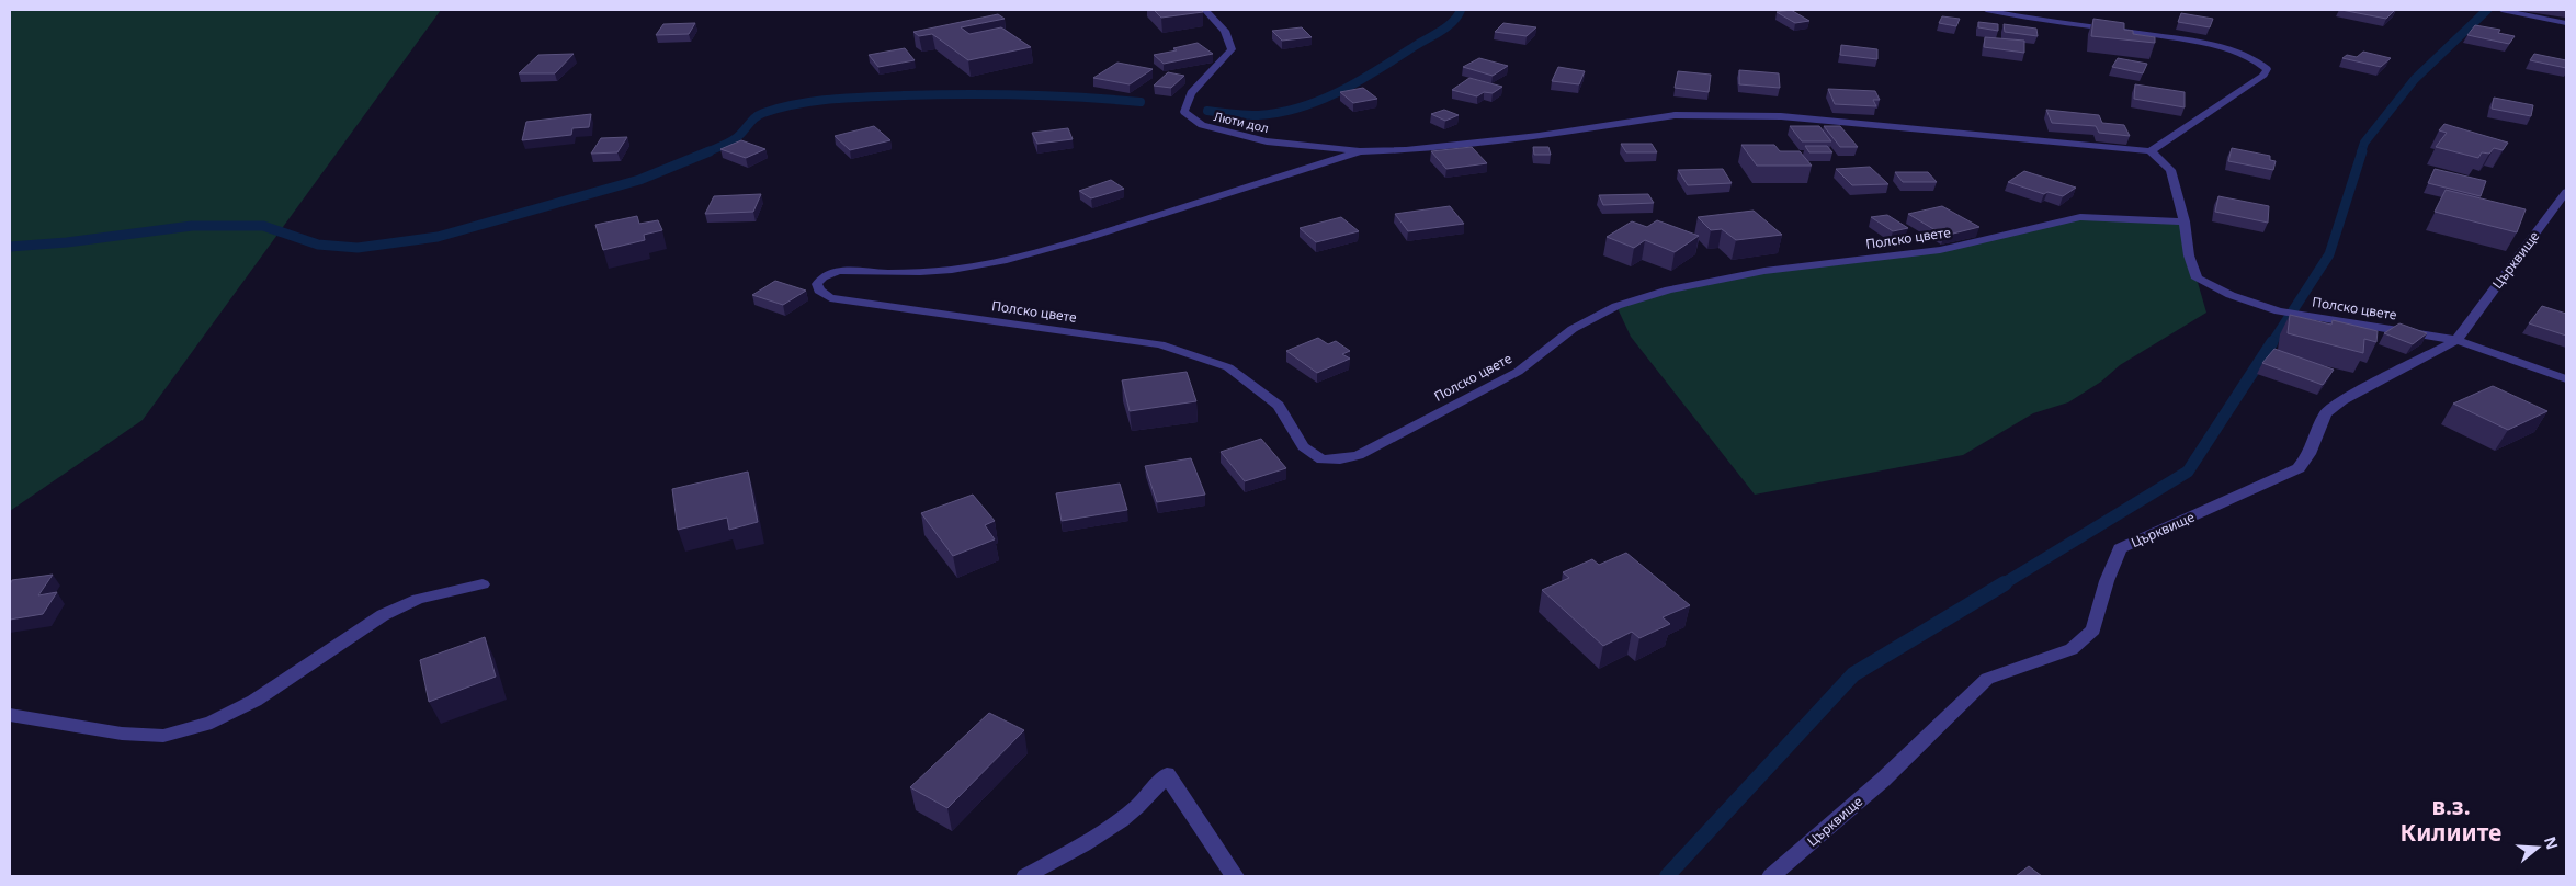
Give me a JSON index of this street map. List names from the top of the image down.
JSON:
{
  "streets": {
    "street": ["Люти дол", "Полско цвете", "Църквище"]
  },
  "crossings": [
    ["Люти дол", "Полско цвете"],
    ["Полско цвете", "Църквище"]
  ],
  "districts": ["в.з. Килиите"],
  "north": "right"
}
